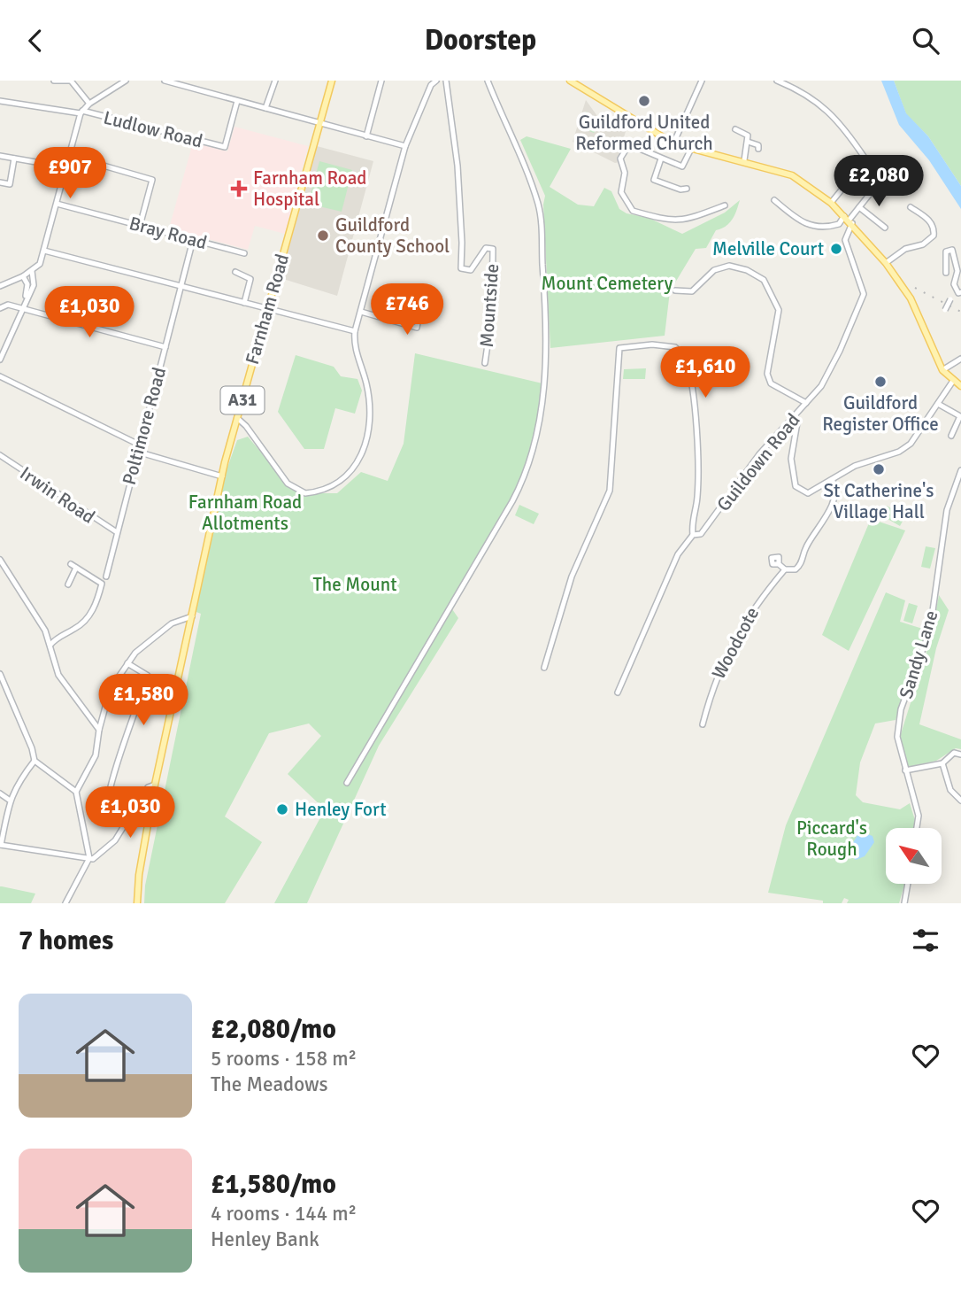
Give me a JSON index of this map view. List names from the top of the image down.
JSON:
{
  "streets": {
    "main road": ["Farnham Road", "A31"],
    "street": [
      "Ludlow Road",
      "Bray Road",
      "Mountside",
      "Poltimore Road",
      "Guildown Road",
      "Irwin Road",
      "Woodcote",
      "Sandy Lane"
    ]
  },
  "crossings": [
    ["Bray Road", "Poltimore Road"],
    ["Poltimore Road", "Irwin Road"]
  ],
  "parks": [
    "Mount Cemetery",
    "Farnham Road Allotments",
    "The Mount",
    "Piccard's Rough"
  ],
  "places": {
    "other": [
      "Guildford United Reformed Church",
      "Guildford County School",
      "Melville Court",
      "Guildford Register Office",
      "St Catherine's Village Hall",
      "Henley Fort"
    ],
    "health": ["Farnham Road Hospital"]
  },
  "north": "top left",
  "page": {
    "header": "Doorstep",
    "price": [
      "£907",
      "£2,080",
      "£746",
      "£1,030",
      "£1,610",
      "£1,580",
      "£1,030"
    ],
    "heading": "7 homes",
    "list": [
      {
        "name": "£2,080/mo",
        "note": "5 rooms · 158 m² · The Meadows"
      },
      {
        "name": "£1,580/mo",
        "note": "4 rooms · 144 m² · Henley Bank"
      }
    ]
  }
}
